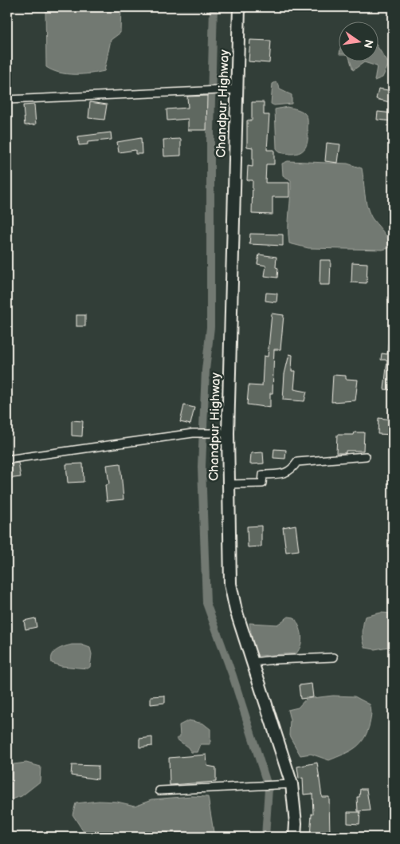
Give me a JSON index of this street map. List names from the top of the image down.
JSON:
{
  "streets": {
    "main road": ["Chandpur Highway"]
  },
  "north": "right"
}
